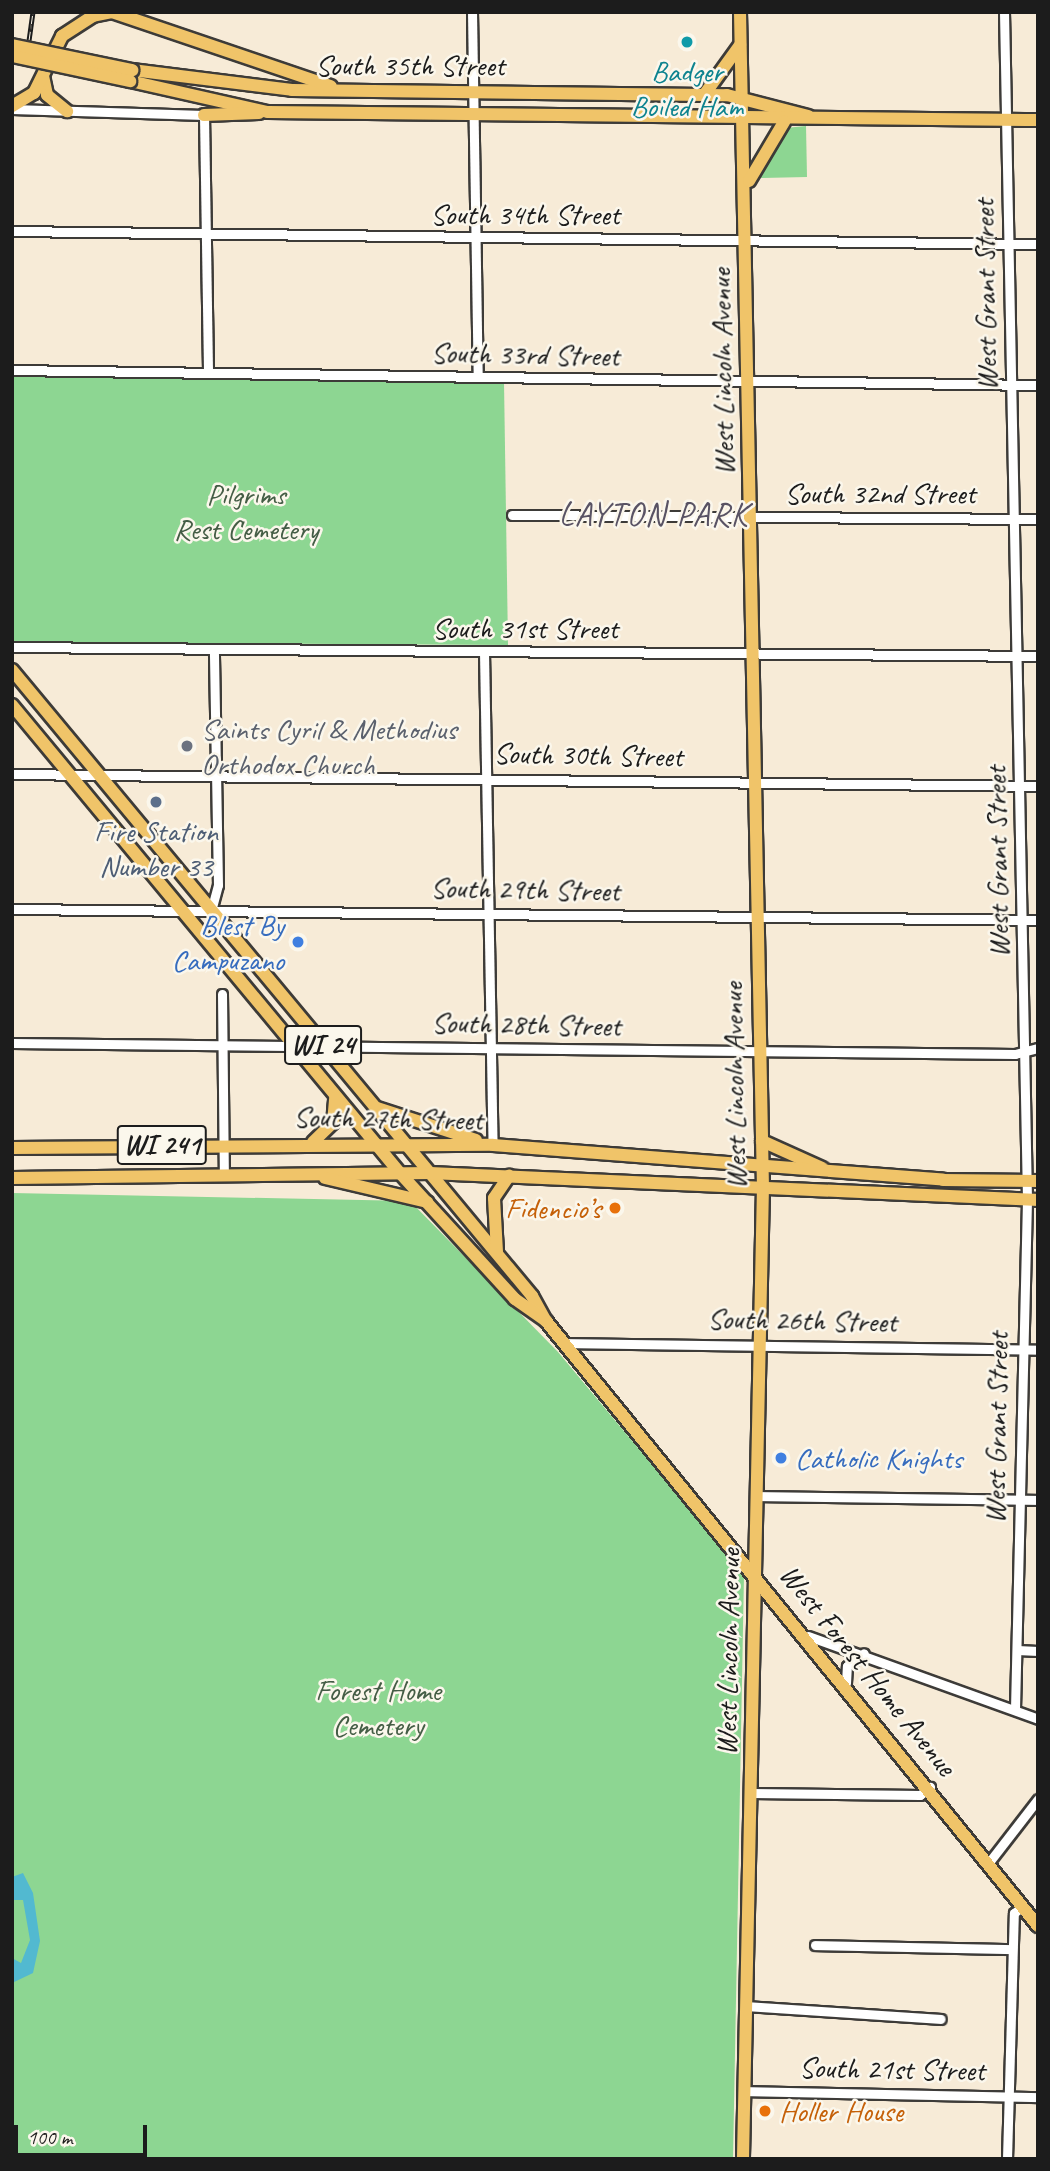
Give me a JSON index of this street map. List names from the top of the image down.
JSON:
{
  "streets": {
    "main road": [
      "South 35th Street",
      "West Lincoln Avenue",
      "WI 24",
      "South 27th Street",
      "WI 241",
      "West Forest Home Avenue"
    ],
    "street": [
      "South 34th Street",
      "West Grant Street",
      "South 33rd Street",
      "South 32nd Street",
      "South 31st Street",
      "South 30th Street",
      "South 29th Street",
      "South 28th Street",
      "South 26th Street",
      "South 21st Street"
    ]
  },
  "crossings": [
    ["South 35th Street", "West Grant Street"],
    ["South 35th Street", "West Lincoln Avenue"],
    ["South 34th Street", "West Grant Street"],
    ["South 34th Street", "West Lincoln Avenue"],
    ["West Grant Street", "South 33rd Street"],
    ["West Grant Street", "South 32nd Street"],
    ["West Grant Street", "South 31st Street"],
    ["West Grant Street", "South 30th Street"],
    ["West Grant Street", "South 29th Street"],
    ["West Grant Street", "South 28th Street"],
    ["West Grant Street", "South 27th Street"],
    ["West Grant Street", "South 26th Street"],
    ["South 33rd Street", "West Lincoln Avenue"],
    ["West Lincoln Avenue", "South 32nd Street"],
    ["West Lincoln Avenue", "South 31st Street"],
    ["West Lincoln Avenue", "South 30th Street"],
    ["West Lincoln Avenue", "South 29th Street"],
    ["West Lincoln Avenue", "South 28th Street"],
    ["West Lincoln Avenue", "South 27th Street"],
    ["West Lincoln Avenue", "South 26th Street"],
    ["West Lincoln Avenue", "West Forest Home Avenue"],
    ["West Lincoln Avenue", "South 21st Street"],
    ["South 30th Street", "West Forest Home Avenue"],
    ["South 29th Street", "West Forest Home Avenue"],
    ["South 28th Street", "West Forest Home Avenue"],
    ["South 27th Street", "West Forest Home Avenue"],
    ["South 26th Street", "West Forest Home Avenue"]
  ],
  "districts": ["LAYTON PARK"],
  "parks": ["Pilgrims Rest Cemetery", "Forest Home Cemetery"],
  "places": [
    "Badger Boiled Ham",
    "Saints Cyril & Methodius Orthodox Church",
    "Fire Station Number 33",
    "Blest By Campuzano",
    "Fidencio’s",
    "Catholic Knights",
    "Holler House"
  ],
  "scale_bar": "100 m"
}
